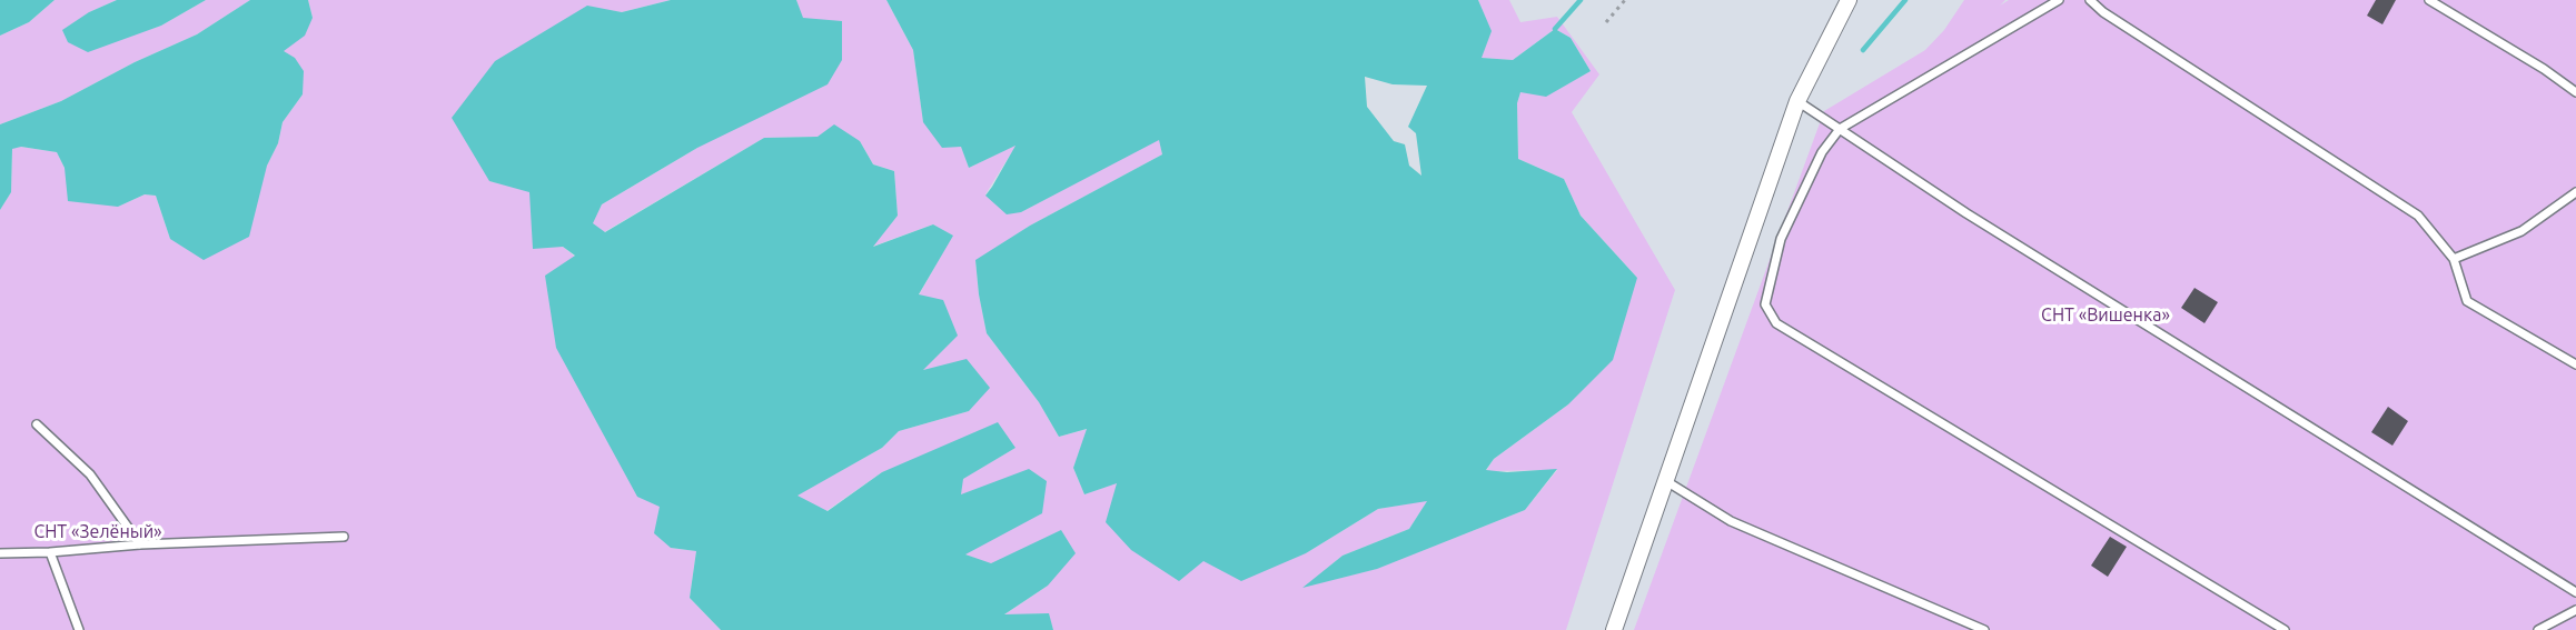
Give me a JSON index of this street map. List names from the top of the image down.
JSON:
{
  "parks": ["СНТ «Вишенка»", "СНТ «Зелёный»"]
}
